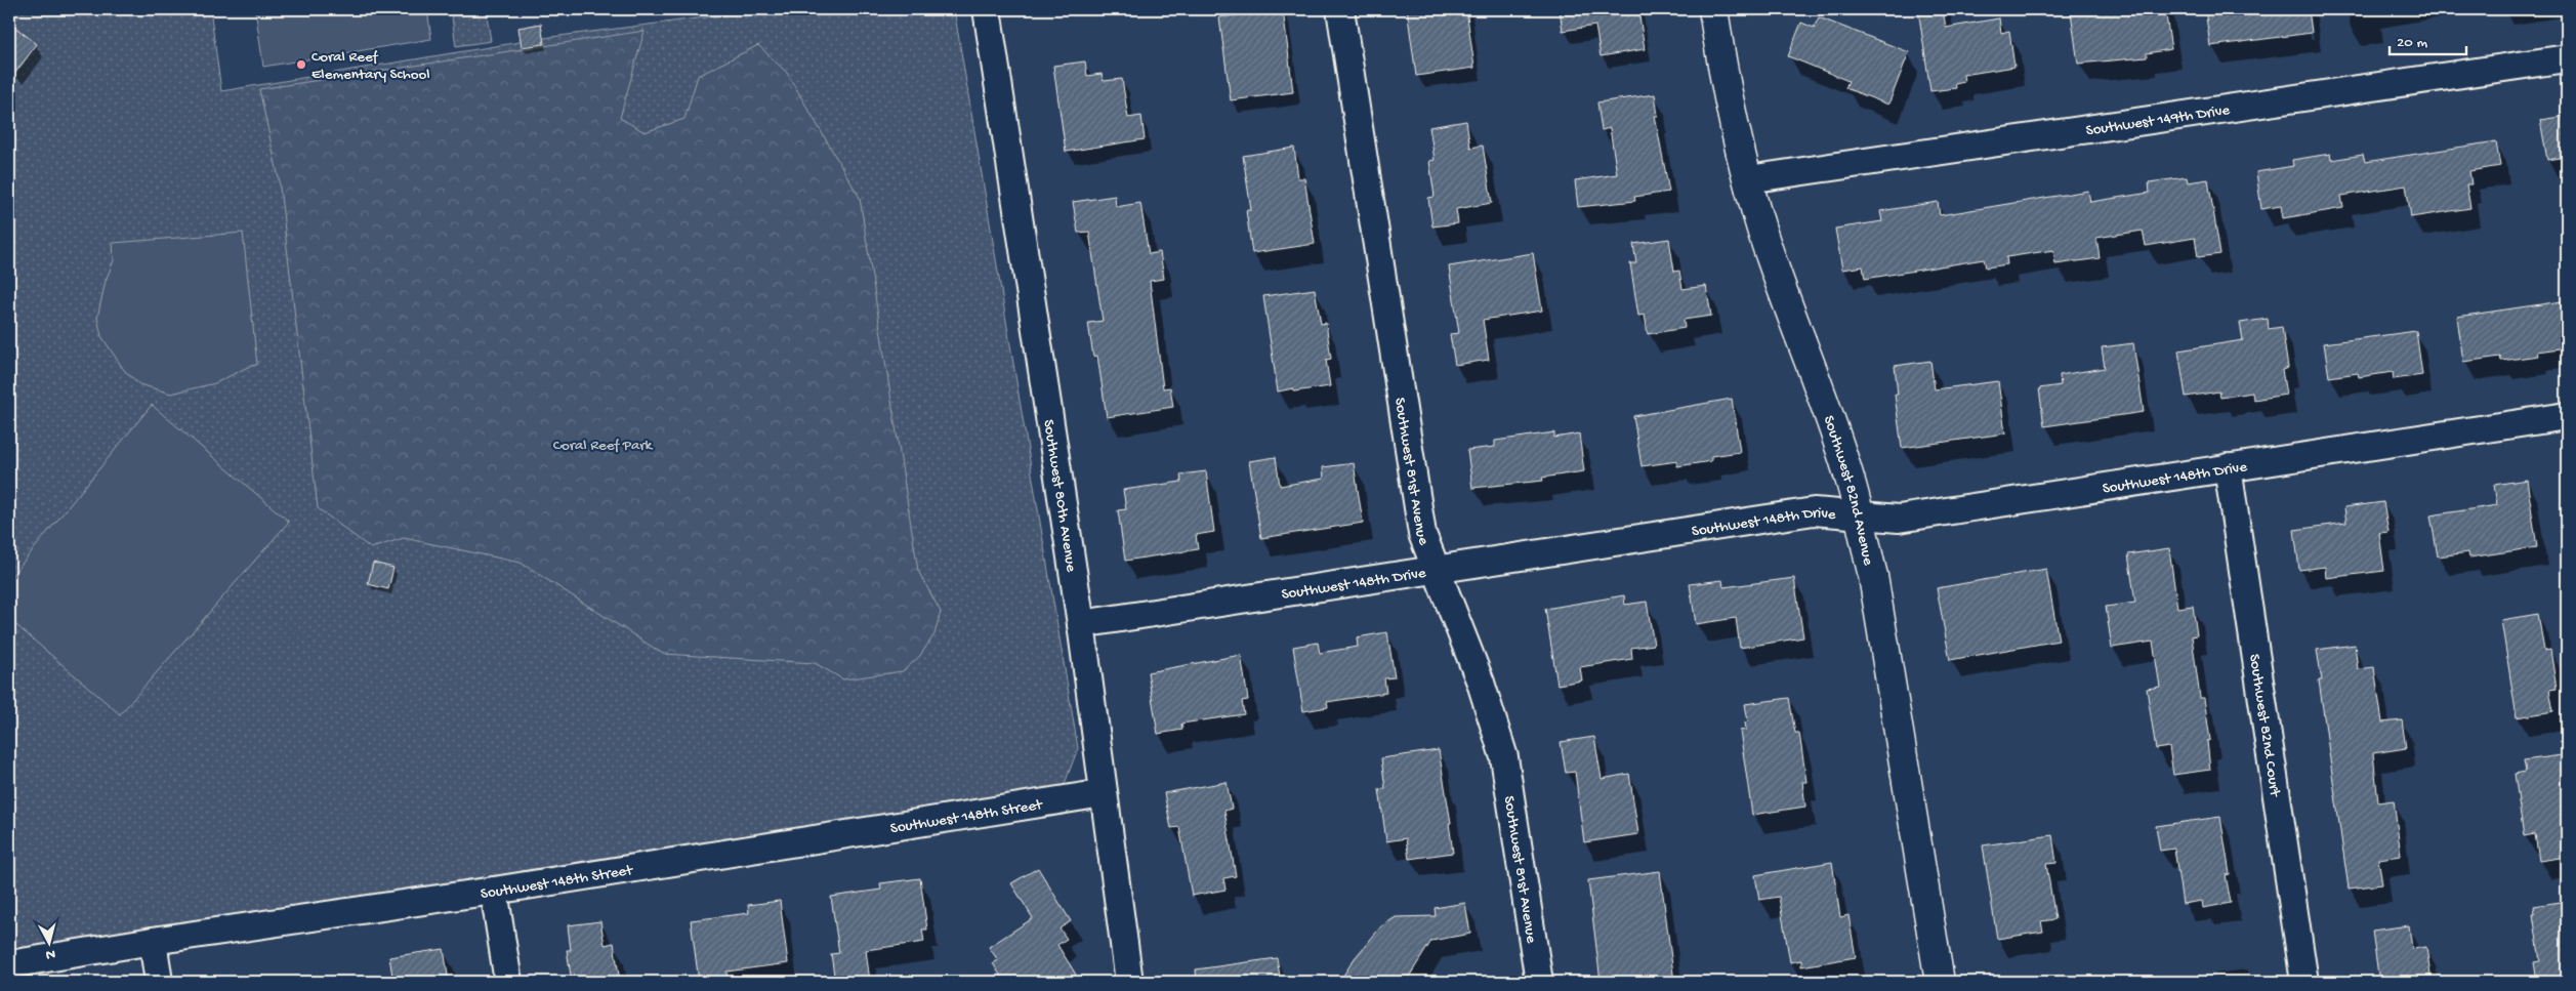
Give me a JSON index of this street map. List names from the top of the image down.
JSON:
{
  "streets": {
    "street": [
      "Southwest 149th Drive",
      "Southwest 81st Avenue",
      "Southwest 148th Drive",
      "Southwest 82nd Avenue",
      "Southwest 80th Avenue",
      "Southwest 82nd Court",
      "Southwest 148th Street"
    ]
  },
  "crossings": [
    ["Southwest 149th Drive", "Southwest 82nd Avenue"],
    ["Southwest 81st Avenue", "Southwest 148th Drive"],
    ["Southwest 148th Drive", "Southwest 82nd Avenue"],
    ["Southwest 148th Drive", "Southwest 80th Avenue"],
    ["Southwest 148th Drive", "Southwest 82nd Court"],
    ["Southwest 80th Avenue", "Southwest 148th Street"]
  ],
  "parks": ["Coral Reef Park"],
  "places": ["Coral Reef Elementary School"],
  "scale_bar": "20 m",
  "north": "bottom"
}
